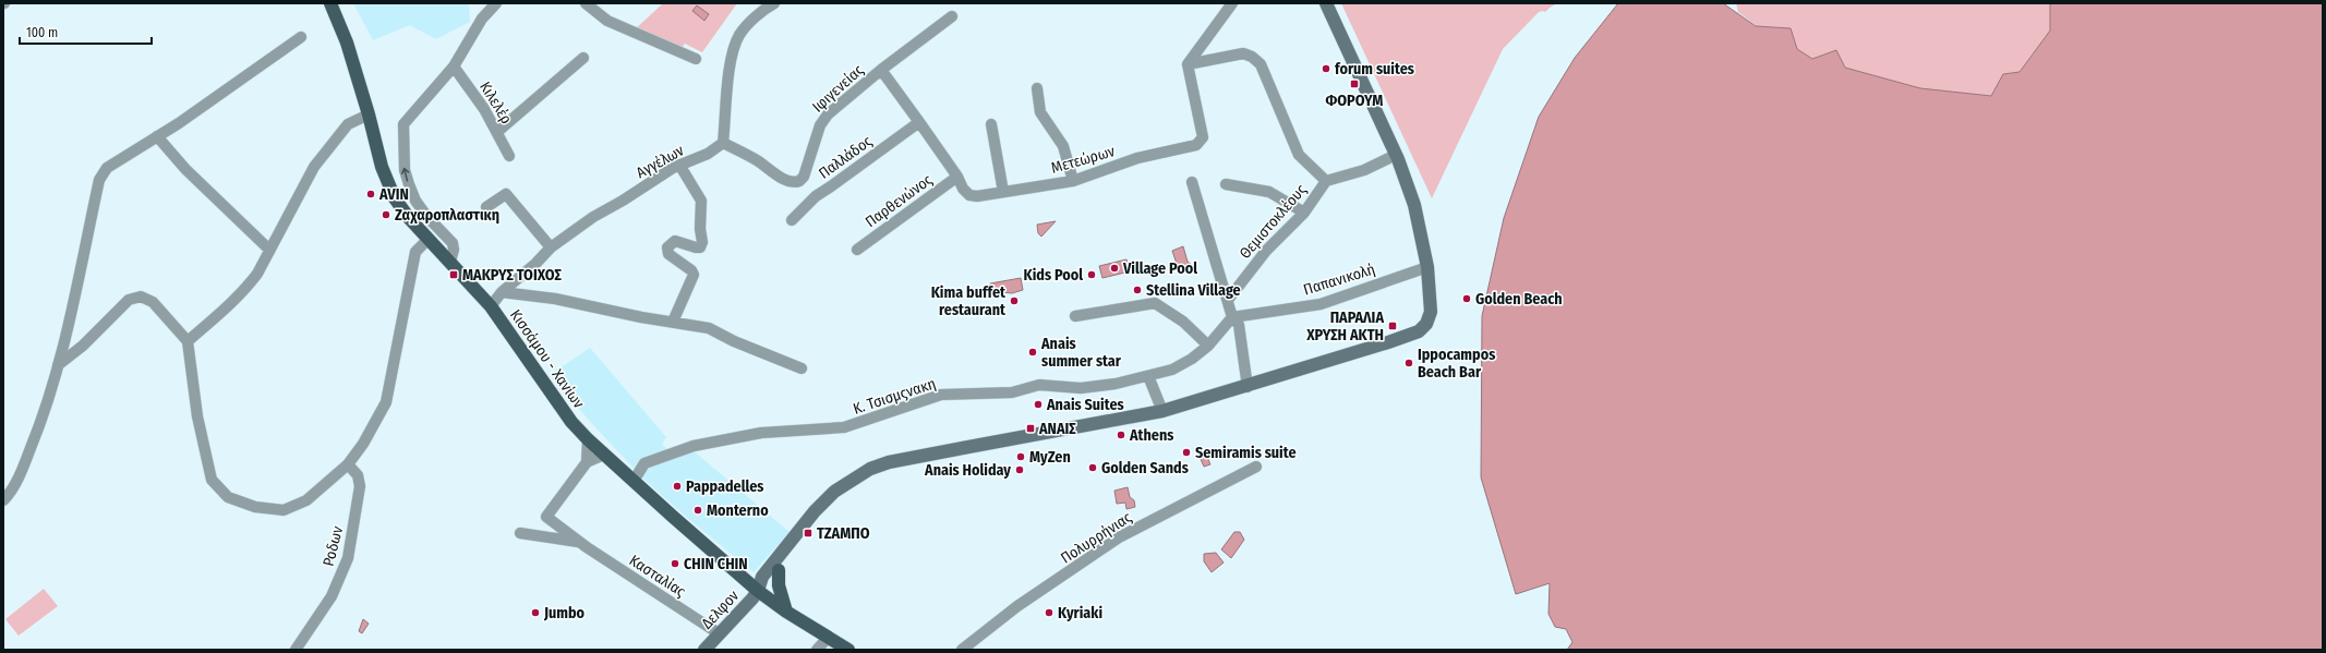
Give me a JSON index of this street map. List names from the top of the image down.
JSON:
{
  "streets": {
    "main road": ["Κισσάμου - Χανίων"],
    "street": [
      "Ιφιγενείας",
      "Κιλελέρ",
      "Παλλάδος",
      "Μετεώρων",
      "Αγγέλων",
      "Παρθενώνος",
      "Θεμιστοκλέους",
      "Παπανικολή",
      "Κ. Τσισμςνακη",
      "Πολυρρήνιας",
      "Ροδων",
      "Κασταλίας",
      "Δελφον"
    ]
  },
  "crossings": [
    ["Ιφιγενείας", "Μετεώρων"],
    ["Ιφιγενείας", "Αγγέλων"],
    ["Παλλάδος", "Μετεώρων"],
    ["Μετεώρων", "Παρθενώνος"],
    ["Αγγέλων", "Κισσάμου - Χανίων"],
    ["Παπανικολή", "Κ. Τσισμςνακη"],
    ["Κισσάμου - Χανίων", "Κ. Τσισμςνακη"],
    ["Κισσάμου - Χανίων", "Δελφον"],
    ["Κασταλίας", "Δελφον"]
  ],
  "places": {
    "other": [
      "forum suites",
      "AVIN",
      "Ζαχαροπλαστικη",
      "Village Pool",
      "Kids Pool",
      "Stellina Village",
      "Golden Beach",
      "Kima buffet restaurant",
      "Anais summer star",
      "Ippocampos Beach Bar",
      "Anais Suites",
      "Athens",
      "Semiramis suite",
      "MyZen",
      "Golden Sands",
      "Anais Holiday",
      "Pappadelles",
      "Monterno",
      "CHIN CHIN",
      "Jumbo",
      "Kyriaki"
    ],
    "transit": [
      "ΦΟΡΟΥΜ",
      "ΜΑΚΡΥΣ ΤΟΙΧΟΣ",
      "ΠΑΡΑΛΙΑ ΧΡΥΣΗ ΑΚΤΗ",
      "ΑΝΑΙΣ",
      "ΤΖΑΜΠΟ"
    ]
  },
  "scale_bar": "100 m"
}
